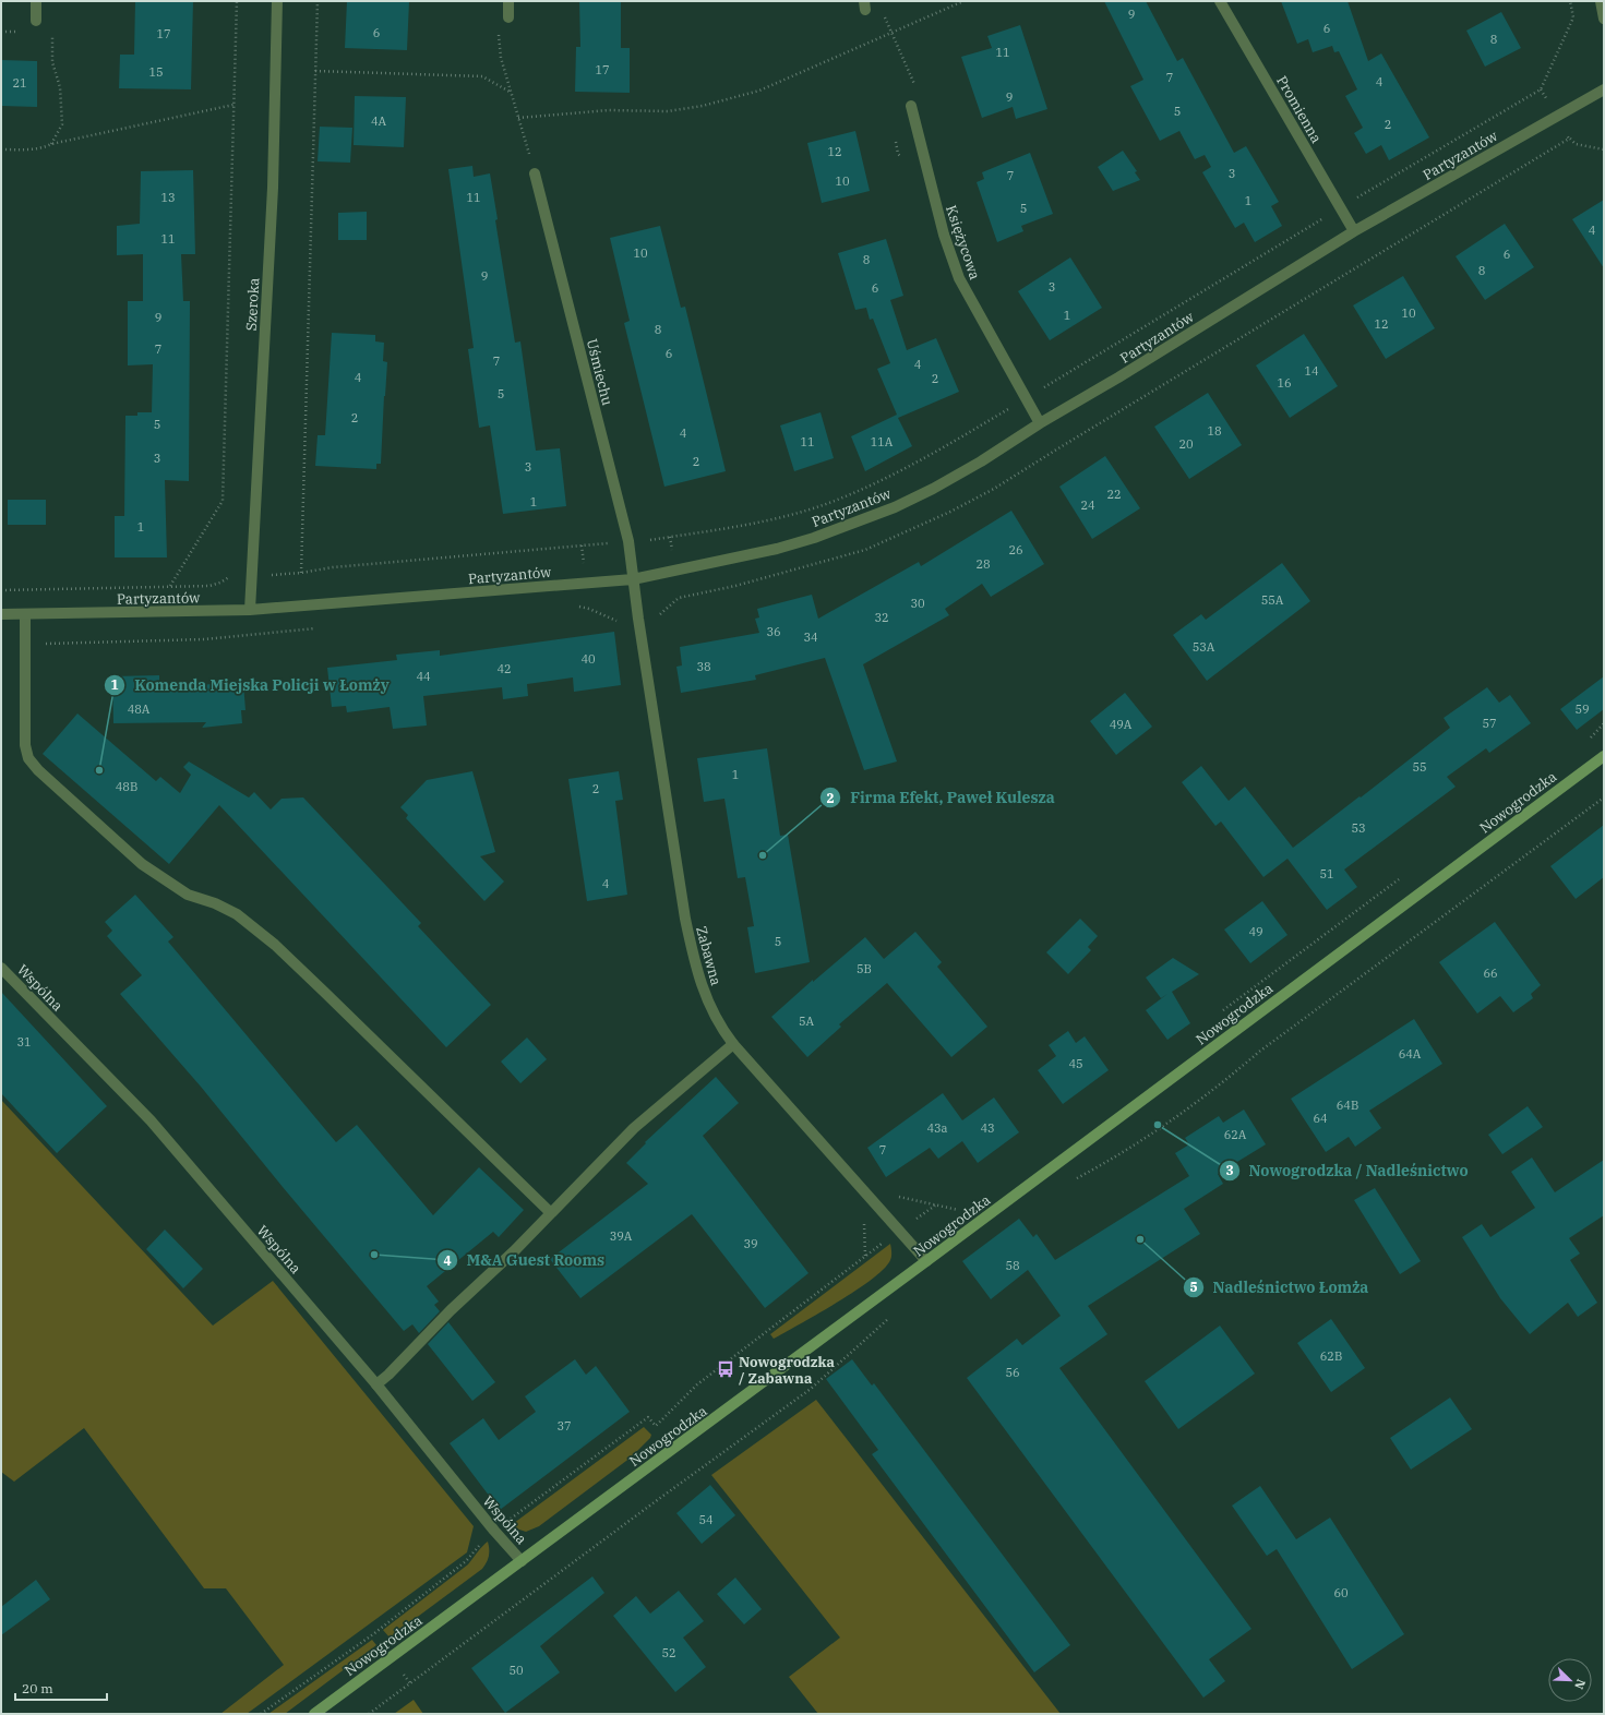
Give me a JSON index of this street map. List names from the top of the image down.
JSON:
{
  "streets": {
    "street": [
      "Promienna",
      "Partyzantów",
      "Księżycowa",
      "Szeroka",
      "Uśmiechu",
      "Nowogrodzka",
      "Zabawna",
      "Wspólna"
    ]
  },
  "crossings": [
    ["Promienna", "Partyzantów"],
    ["Partyzantów", "Księżycowa"],
    ["Partyzantów", "Szeroka"],
    ["Partyzantów", "Uśmiechu"],
    ["Partyzantów", "Zabawna"],
    ["Uśmiechu", "Zabawna"],
    ["Nowogrodzka", "Zabawna"],
    ["Nowogrodzka", "Wspólna"]
  ],
  "places": {
    "other": [
      "Komenda Miejska Policji w Łomży",
      "Firma Efekt, Paweł Kulesza",
      "Nowogrodzka / Nadleśnictwo",
      "Nadleśnictwo Łomża",
      "M&A Guest Rooms"
    ],
    "bus stop": ["Nowogrodzka / Zabawna"]
  },
  "house_numbers": [
    "9",
    "6",
    "6",
    "17",
    "8",
    "11",
    "17",
    "15",
    "7",
    "4",
    "21",
    "9",
    "5",
    "4A",
    "2",
    "12",
    "3",
    "7",
    "10",
    "13",
    "11",
    "1",
    "5",
    "4",
    "11",
    "10",
    "6",
    "8",
    "8",
    "9",
    "3",
    "6",
    "10",
    "1",
    "9",
    "12",
    "8",
    "7",
    "6",
    "7",
    "4",
    "14",
    "4",
    "2",
    "16",
    "5",
    "2",
    "5",
    "18",
    "4",
    "11",
    "11A",
    "20",
    "3",
    "2",
    "3",
    "22",
    "1",
    "24",
    "1",
    "26",
    "28",
    "55A",
    "30",
    "32",
    "36",
    "34",
    "53A",
    "40",
    "38",
    "42",
    "44",
    "48A",
    "59",
    "57",
    "49A",
    "55",
    "1",
    "48B",
    "2",
    "53",
    "51",
    "4",
    "49",
    "5",
    "5B",
    "66",
    "5A",
    "31",
    "64A",
    "45",
    "64B",
    "64",
    "43a",
    "43",
    "62A",
    "7",
    "39A",
    "39",
    "58",
    "62B",
    "56",
    "37",
    "54",
    "60",
    "52",
    "50"
  ],
  "scale_bar": "20 m",
  "north": "bottom right"
}
